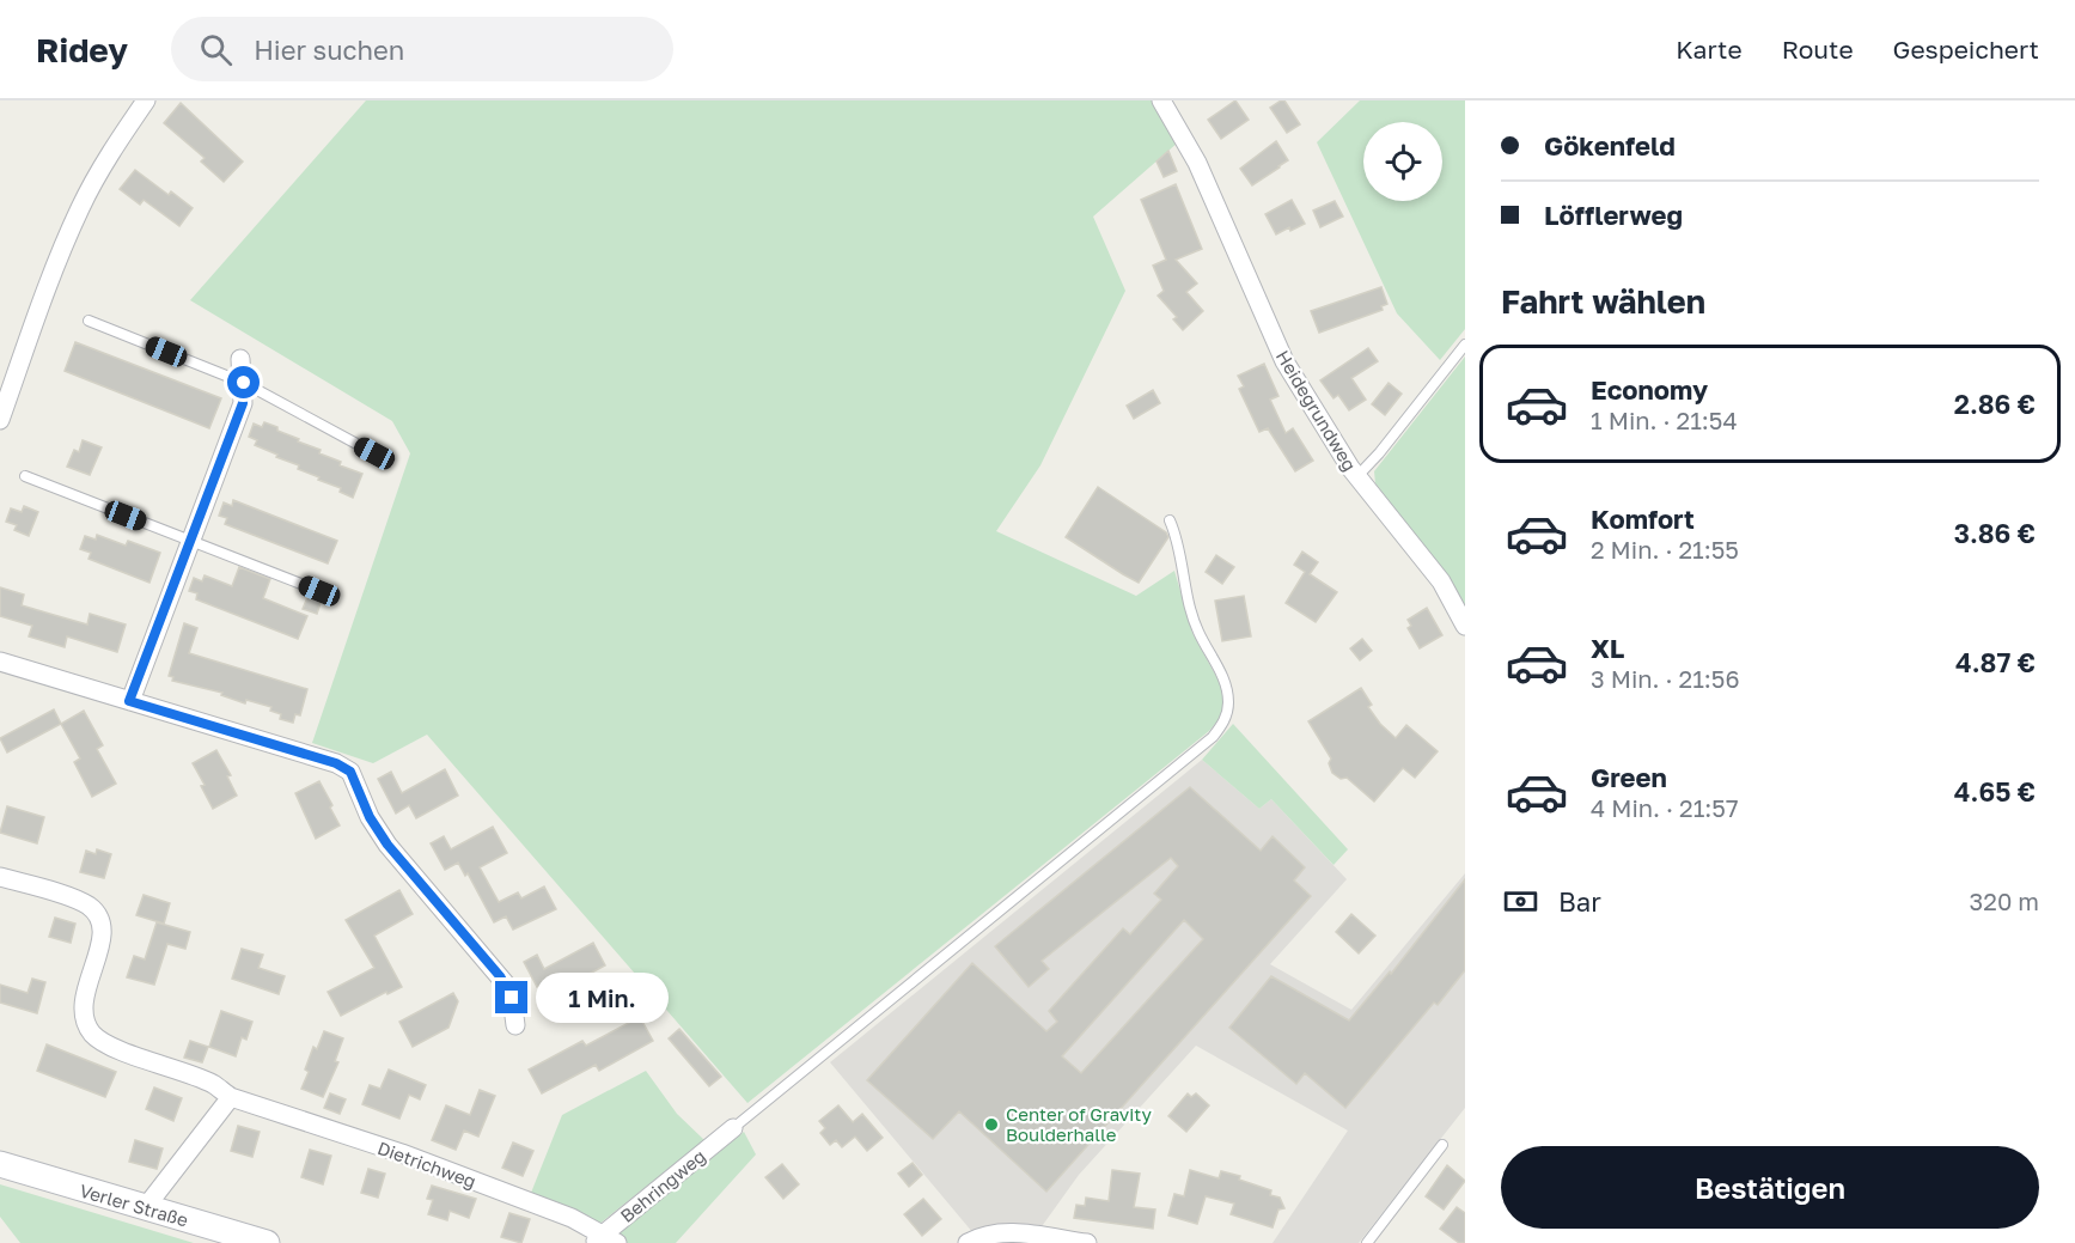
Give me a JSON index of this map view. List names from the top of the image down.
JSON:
{
  "streets": {
    "main road": ["Verler Straße"],
    "street": ["Heidegrundweg", "Dietrichweg", "Behringweg"]
  },
  "crossings": [
    ["Dietrichweg", "Behringweg"]
  ],
  "places": ["Center of Gravity Boulderhalle"],
  "page": {
    "header": "Ridey",
    "search": "Hier suchen",
    "nav": ["Karte", "Route", "Gespeichert"],
    "banner": ["Gökenfeld", "Löfflerweg"],
    "heading": "Fahrt wählen",
    "list": [
      {
        "name": "Economy",
        "note": "1 Min. · 21:54",
        "value": "2.86 €"
      },
      {
        "name": "Komfort",
        "note": "2 Min. · 21:55",
        "value": "3.86 €"
      },
      {
        "name": "XL",
        "note": "3 Min. · 21:56",
        "value": "4.87 €"
      },
      {
        "name": "Green",
        "note": "4 Min. · 21:57",
        "value": "4.65 €"
      }
    ],
    "pay": ["Bar", "320 m"],
    "bubble": "1 Min.",
    "buttons": "Bestätigen"
  }
}
